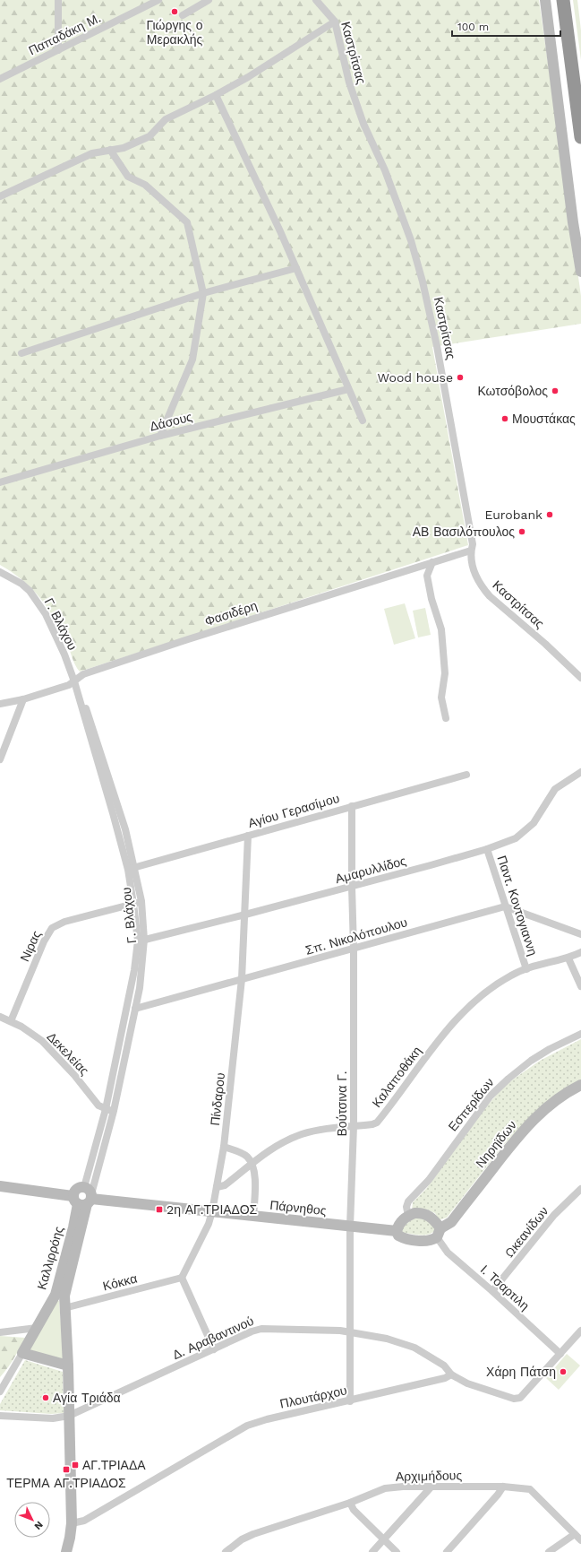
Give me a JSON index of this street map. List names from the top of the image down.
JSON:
{
  "streets": {
    "street": [
      "Παπαδάκη Μ.",
      "Καστρίτσας",
      "Δάσους",
      "Φασιδέρη",
      "Γ. Βλάχου",
      "Αγίου Γερασίμου",
      "Αμαρυλλίδος",
      "Παντ. Κοντογιαννη",
      "Σπ. Νικολόπουλου",
      "Νιρας",
      "Δεκελείας",
      "Καλαποθάκη",
      "Πίνδαρου",
      "Βούτσινα Γ.",
      "Εσπερίδων",
      "Νηρηϊδων",
      "Πάρνηθος",
      "Ωκεανίδων",
      "Καλλιρρόης",
      "Κόκκα",
      "Ι. Τσαρτιλη",
      "Δ. Αραβαντινού",
      "Πλουτάρχου",
      "Αρχιμήδους"
    ]
  },
  "crossings": [
    ["Καστρίτσας", "Φασιδέρη"],
    ["Φασιδέρη", "Γ. Βλάχου"],
    ["Γ. Βλάχου", "Αγίου Γερασίμου"],
    ["Γ. Βλάχου", "Αμαρυλλίδος"],
    ["Γ. Βλάχου", "Σπ. Νικολόπουλου"],
    ["Γ. Βλάχου", "Νιρας"],
    ["Γ. Βλάχου", "Δεκελείας"],
    ["Γ. Βλάχου", "Πάρνηθος"],
    ["Γ. Βλάχου", "Καλλιρρόης"],
    ["Αγίου Γερασίμου", "Πίνδαρου"],
    ["Αγίου Γερασίμου", "Βούτσινα Γ."],
    ["Αμαρυλλίδος", "Παντ. Κοντογιαννη"],
    ["Αμαρυλλίδος", "Πίνδαρου"],
    ["Αμαρυλλίδος", "Βούτσινα Γ."],
    ["Παντ. Κοντογιαννη", "Σπ. Νικολόπουλου"],
    ["Παντ. Κοντογιαννη", "Καλαποθάκη"],
    ["Σπ. Νικολόπουλου", "Πίνδαρου"],
    ["Σπ. Νικολόπουλου", "Βούτσινα Γ."],
    ["Νιρας", "Δεκελείας"],
    ["Καλαποθάκη", "Πίνδαρου"],
    ["Καλαποθάκη", "Βούτσινα Γ."],
    ["Πίνδαρου", "Πάρνηθος"],
    ["Πίνδαρου", "Κόκκα"],
    ["Βούτσινα Γ.", "Πάρνηθος"],
    ["Βούτσινα Γ.", "Δ. Αραβαντινού"],
    ["Βούτσινα Γ.", "Πλουτάρχου"],
    ["Εσπερίδων", "Νηρηϊδων"],
    ["Εσπερίδων", "Πάρνηθος"],
    ["Εσπερίδων", "Ι. Τσαρτιλη"],
    ["Νηρηϊδων", "Πάρνηθος"],
    ["Νηρηϊδων", "Ι. Τσαρτιλη"],
    ["Πάρνηθος", "Καλλιρρόης"],
    ["Πάρνηθος", "Ι. Τσαρτιλη"],
    ["Ωκεανίδων", "Ι. Τσαρτιλη"],
    ["Δ. Αραβαντινού", "Πλουτάρχου"]
  ],
  "places": {
    "other": [
      "Γιώργης ο Μερακλής",
      "Wood house",
      "Κωτσόβολος",
      "Μουστάκας",
      "Eurobank",
      "ΑΒ Βασιλόπουλος",
      "Χάρη Πάτση",
      "Αγία Τριάδα"
    ],
    "transit": ["2η ΑΓ.ΤΡΙΑΔΟΣ", "ΑΓ.ΤΡΙΑΔΑ", "ΤΕΡΜΑ ΑΓ.ΤΡΙΑΔΟΣ"]
  },
  "scale_bar": "100 m",
  "north": "bottom right"
}
